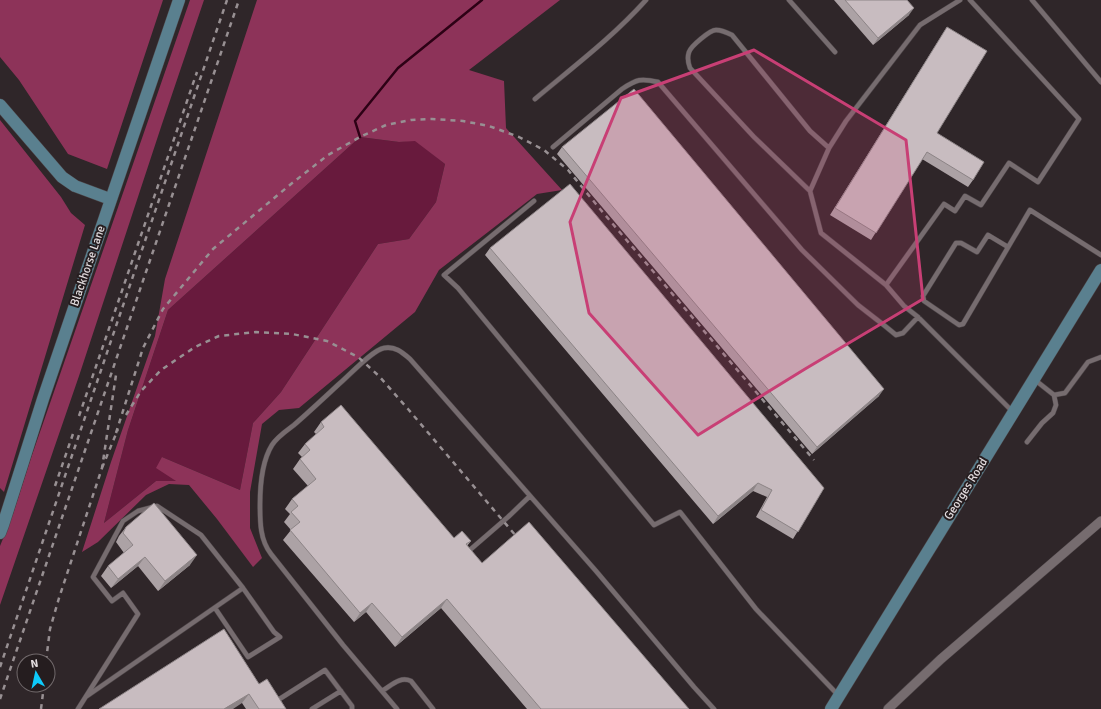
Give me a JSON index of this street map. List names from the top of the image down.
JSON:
{
  "streets": {
    "street": ["Blackhorse Lane", "Georges Road"]
  },
  "north": "top"
}
